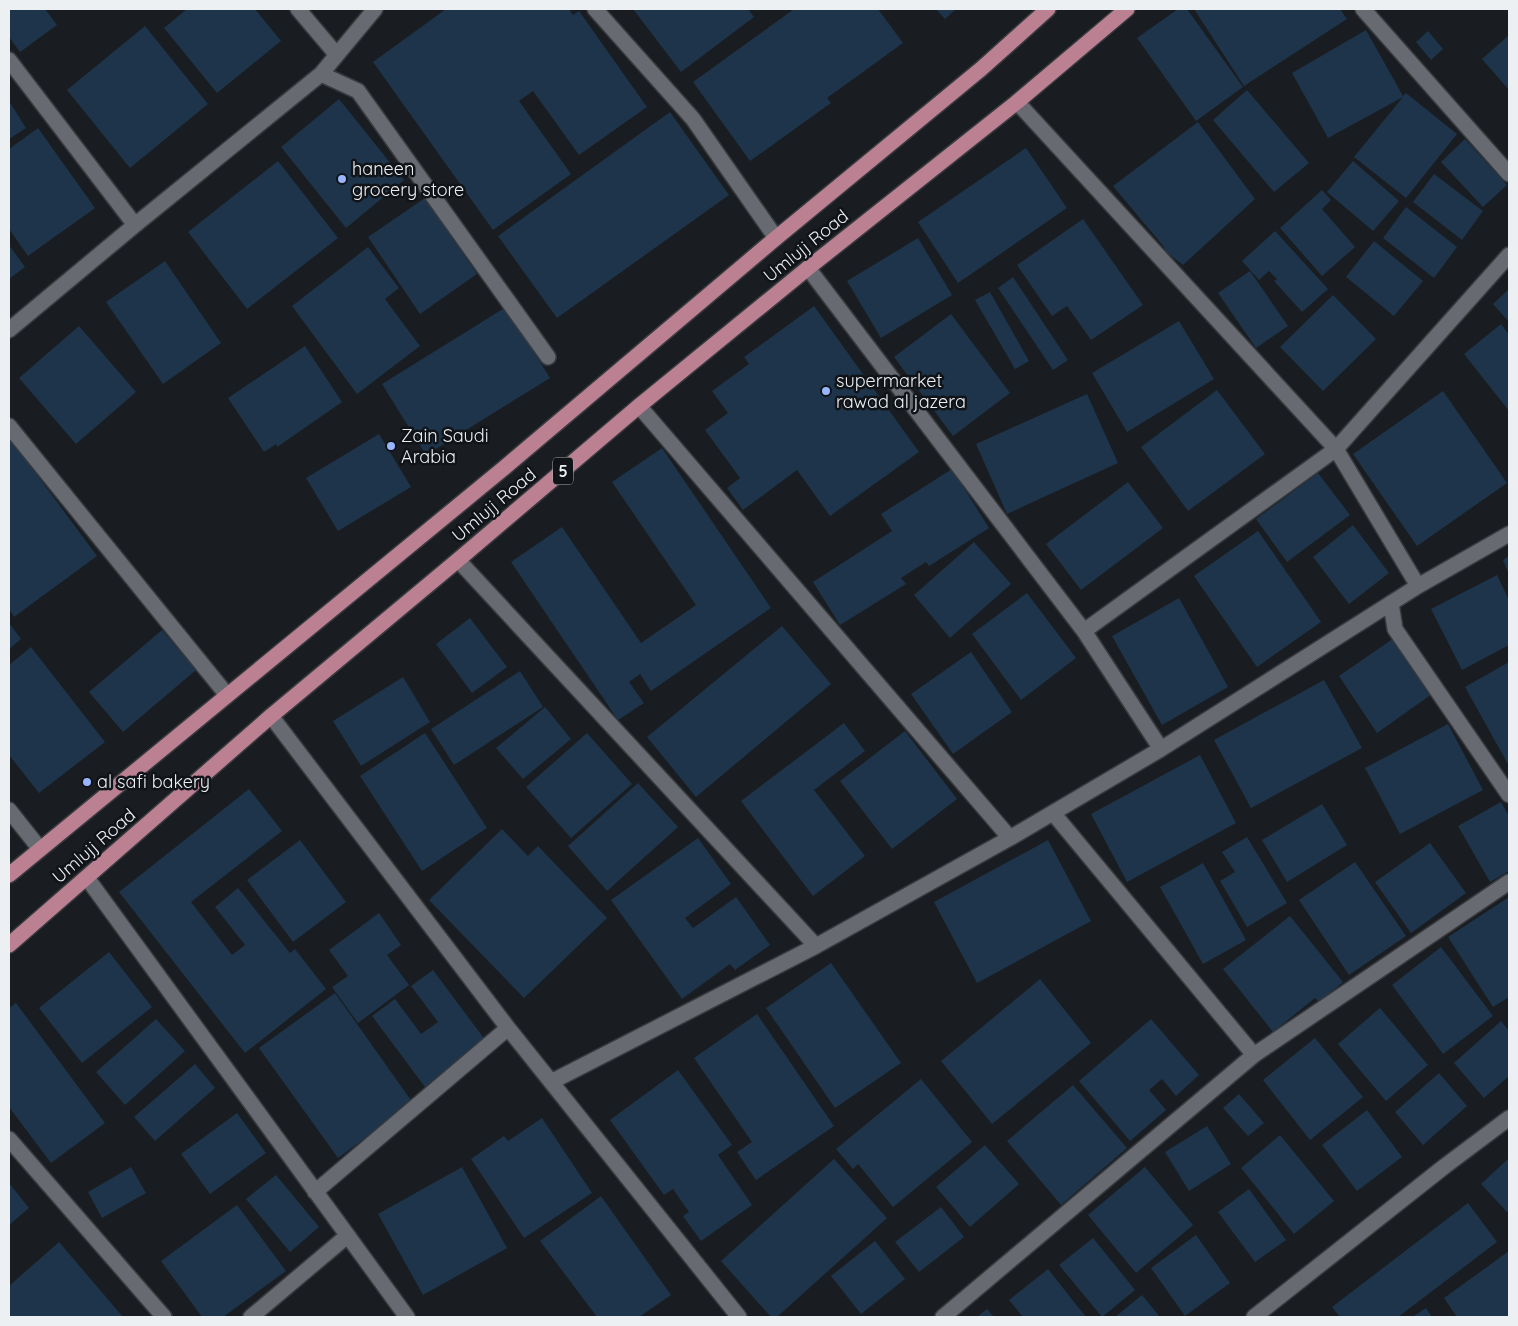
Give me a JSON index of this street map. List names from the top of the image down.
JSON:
{
  "streets": {
    "highway": ["Umlujj Road", "5"]
  },
  "places": [
    "haneen grocery store",
    "supermarket rawad al jazera",
    "Zain Saudi Arabia",
    "al safi bakery"
  ]
}
